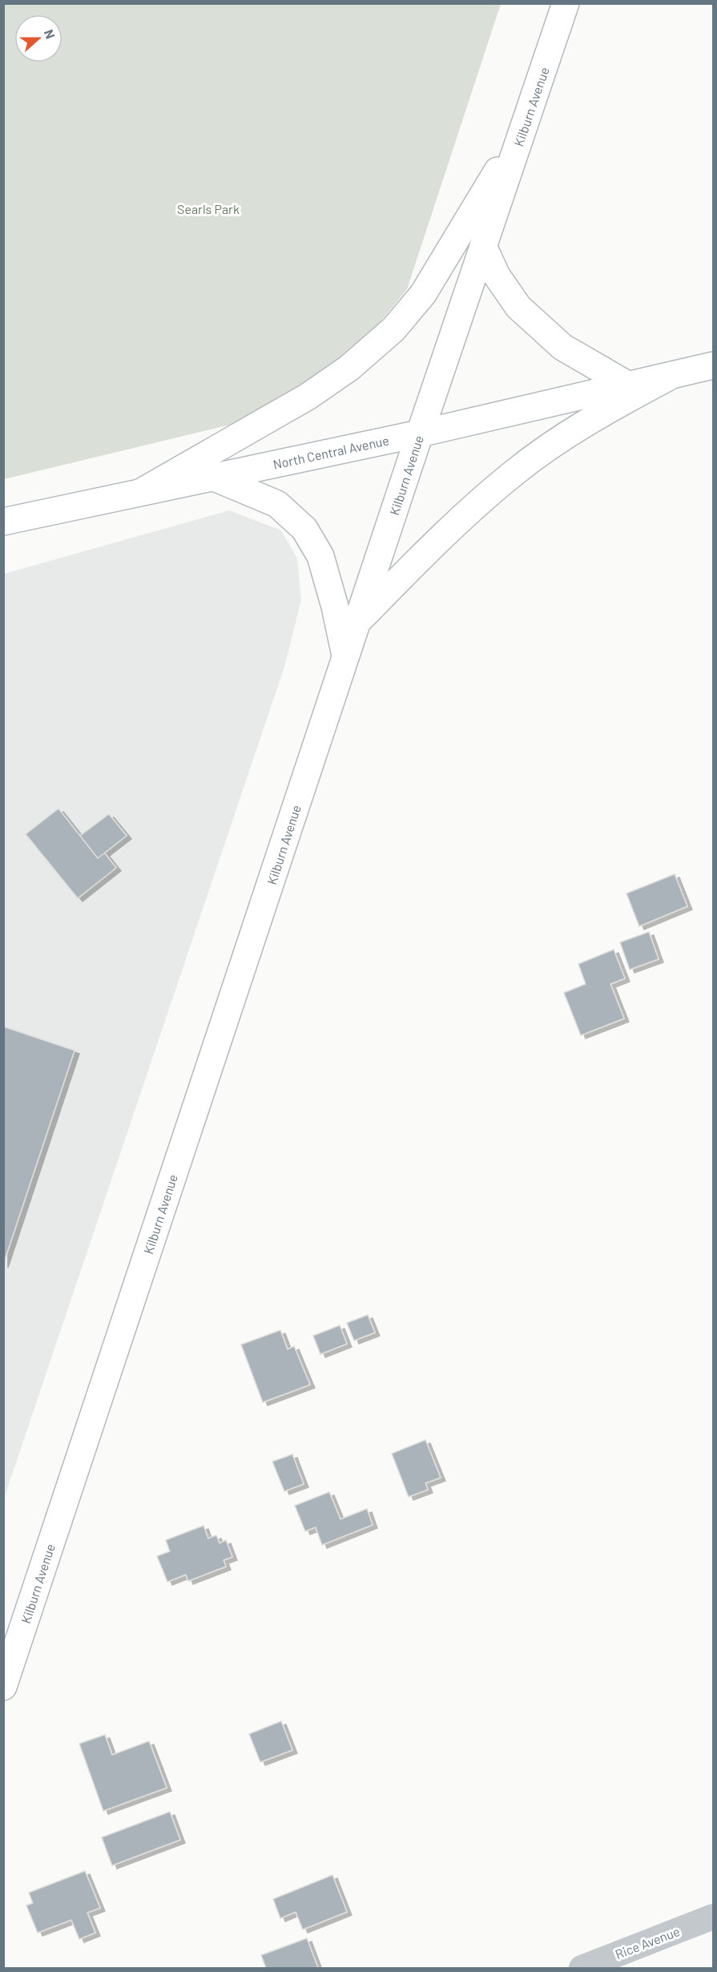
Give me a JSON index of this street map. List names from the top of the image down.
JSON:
{
  "streets": {
    "main road": ["Kilburn Avenue", "North Central Avenue"],
    "street": ["Rice Avenue"]
  },
  "crossings": [
    ["Kilburn Avenue", "North Central Avenue"]
  ],
  "parks": ["Searls Park"],
  "north": "right"
}
